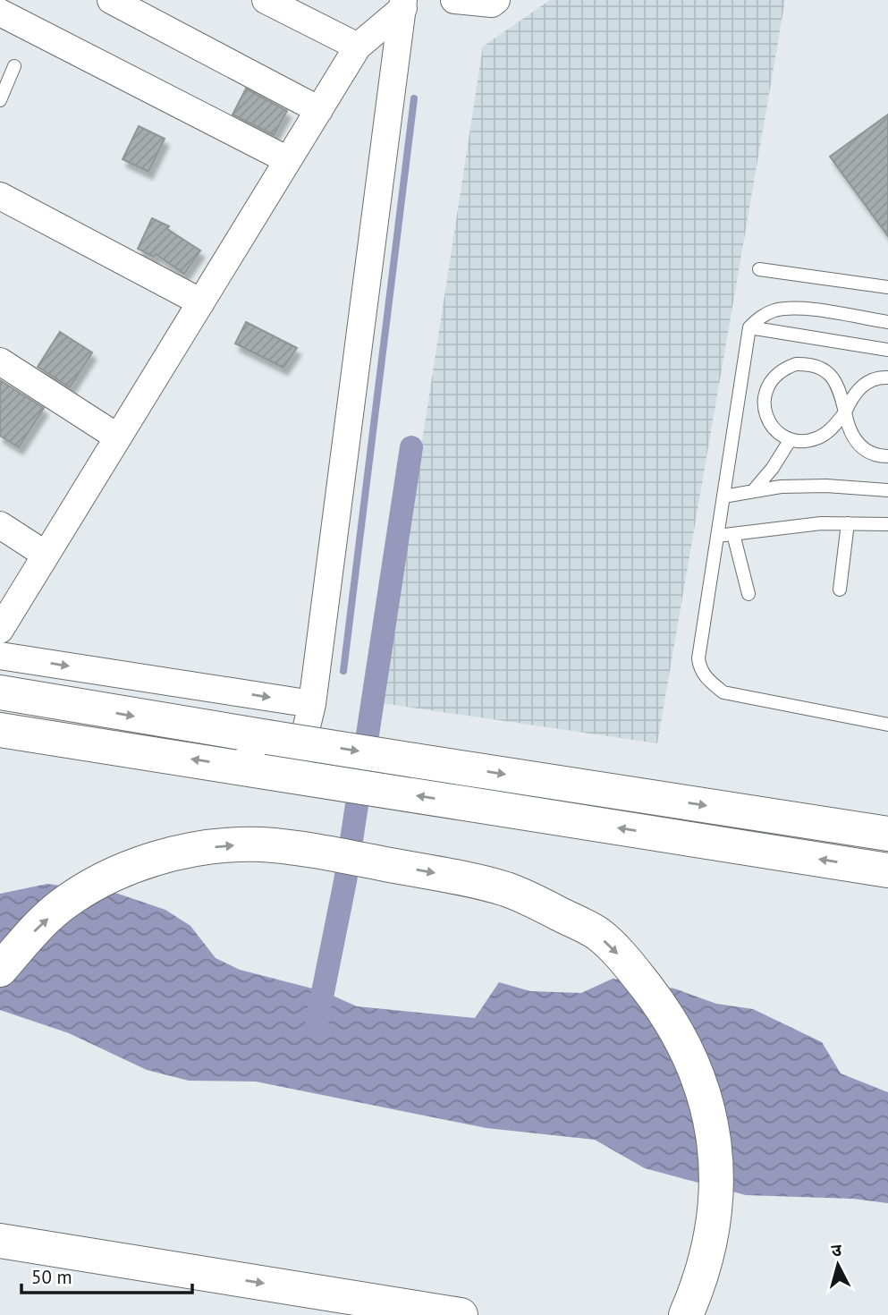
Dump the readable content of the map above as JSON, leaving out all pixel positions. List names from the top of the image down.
{
  "scale_bar": "50 m",
  "north": "top"
}
